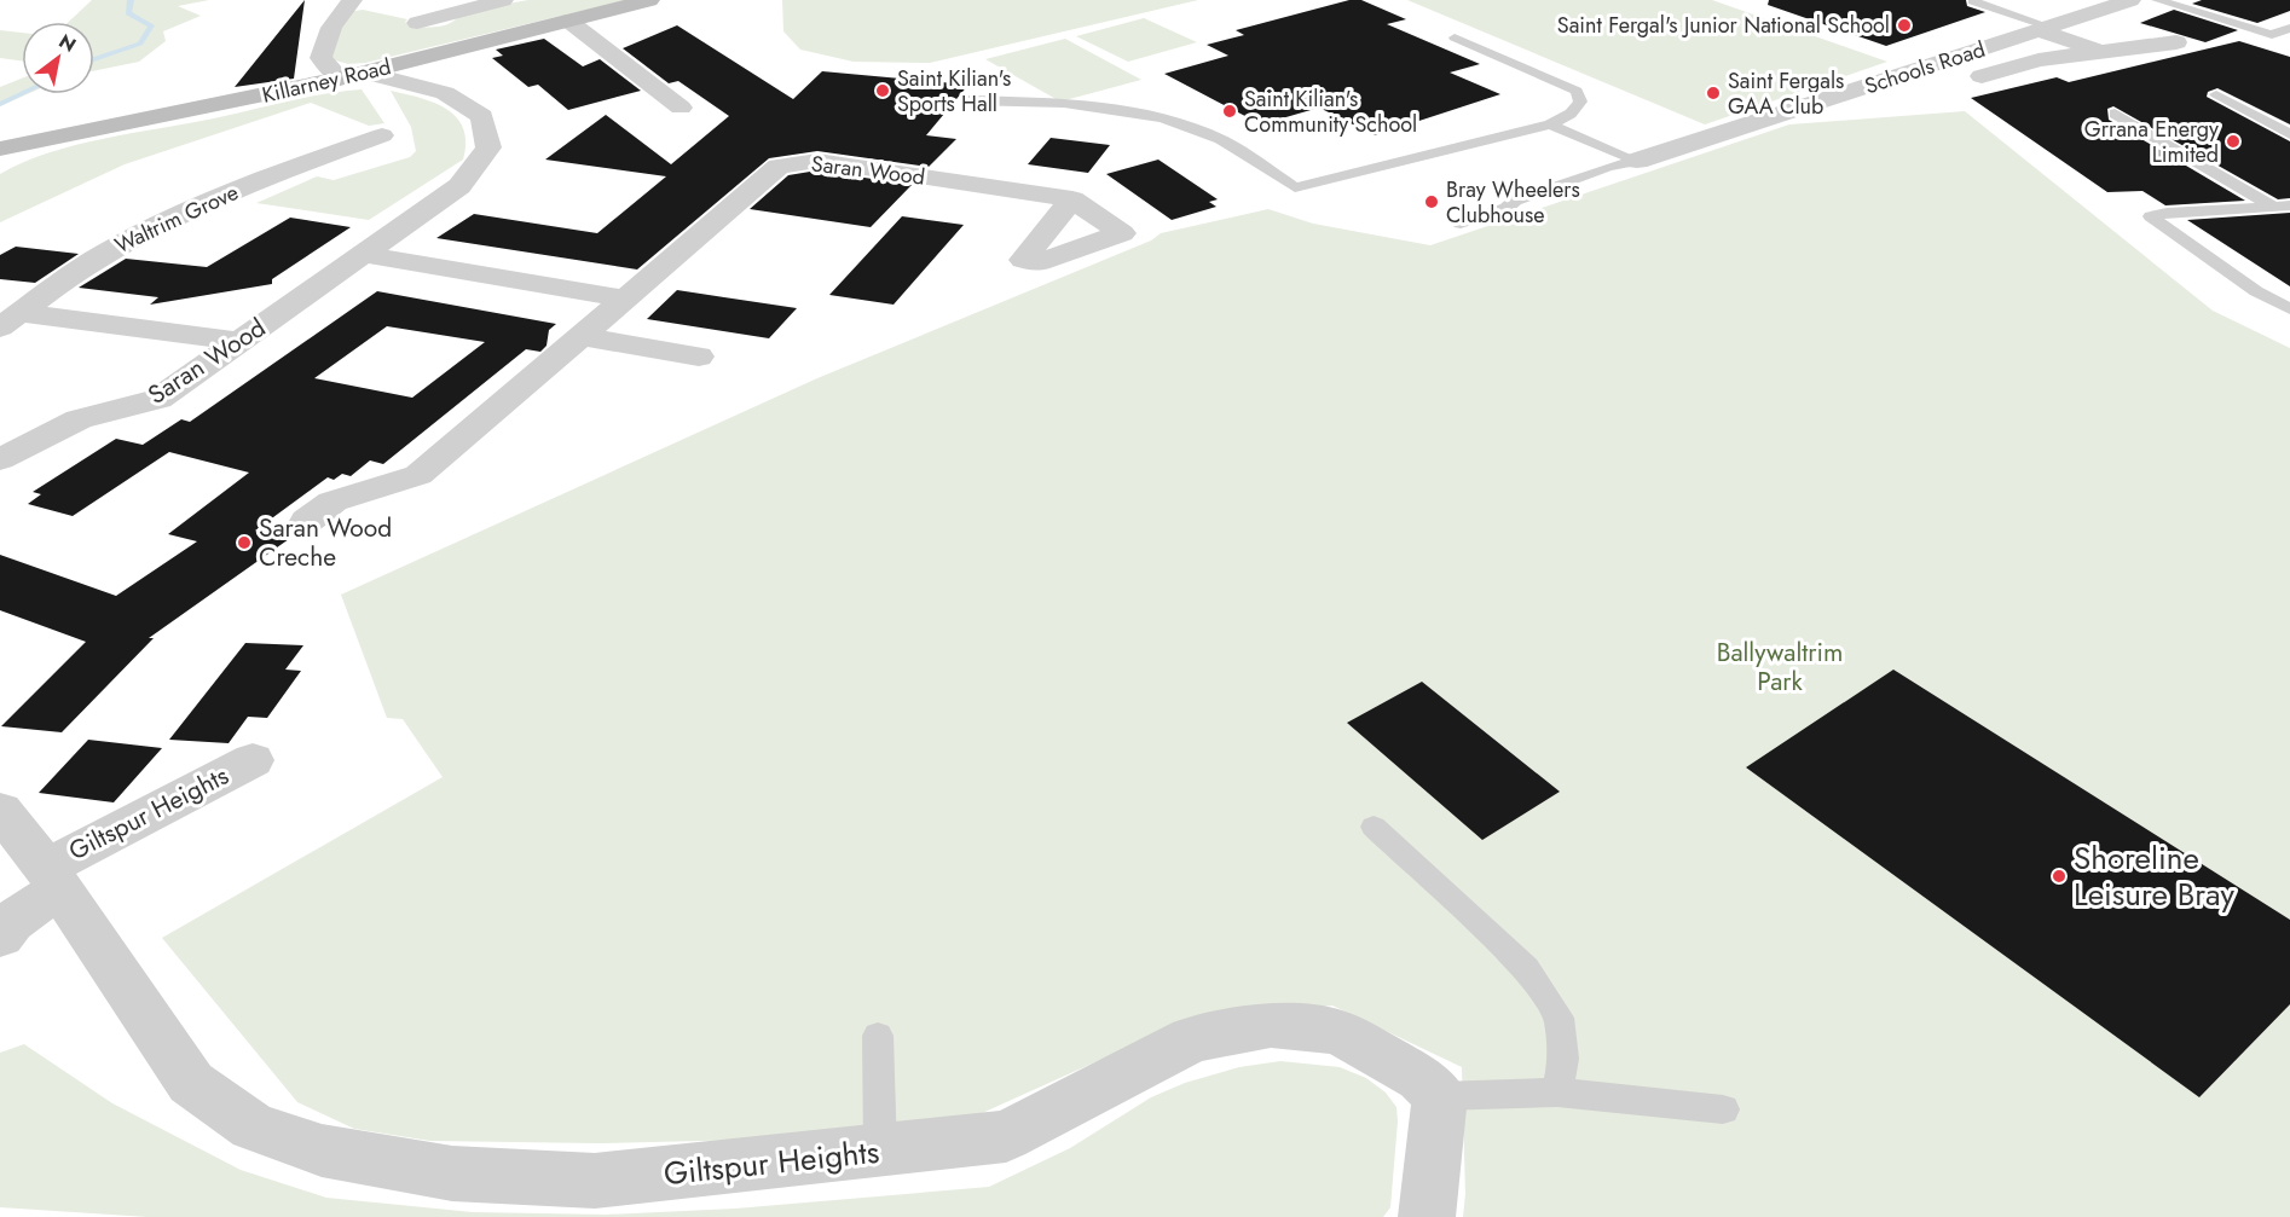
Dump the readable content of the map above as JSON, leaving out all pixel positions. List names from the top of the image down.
{
  "streets": {
    "main road": ["Killarney Road"],
    "street": [
      "Schools Road",
      "Saran Wood",
      "Waltrim Grove",
      "Giltspur Heights"
    ]
  },
  "crossings": [
    ["Killarney Road", "Saran Wood"],
    ["Saran Wood", "Waltrim Grove"]
  ],
  "parks": ["Ballywaltrim Park"],
  "places": [
    "Saint Fergal's Junior National School",
    "Saint Kilian's Sports Hall",
    "Saint Fergals GAA Club",
    "Saint Kilian's Community School",
    "Grrana Energy Limited",
    "Bray Wheelers Clubhouse",
    "Saran Wood Creche",
    "Shoreline Leisure Bray"
  ],
  "north": "top right"
}
